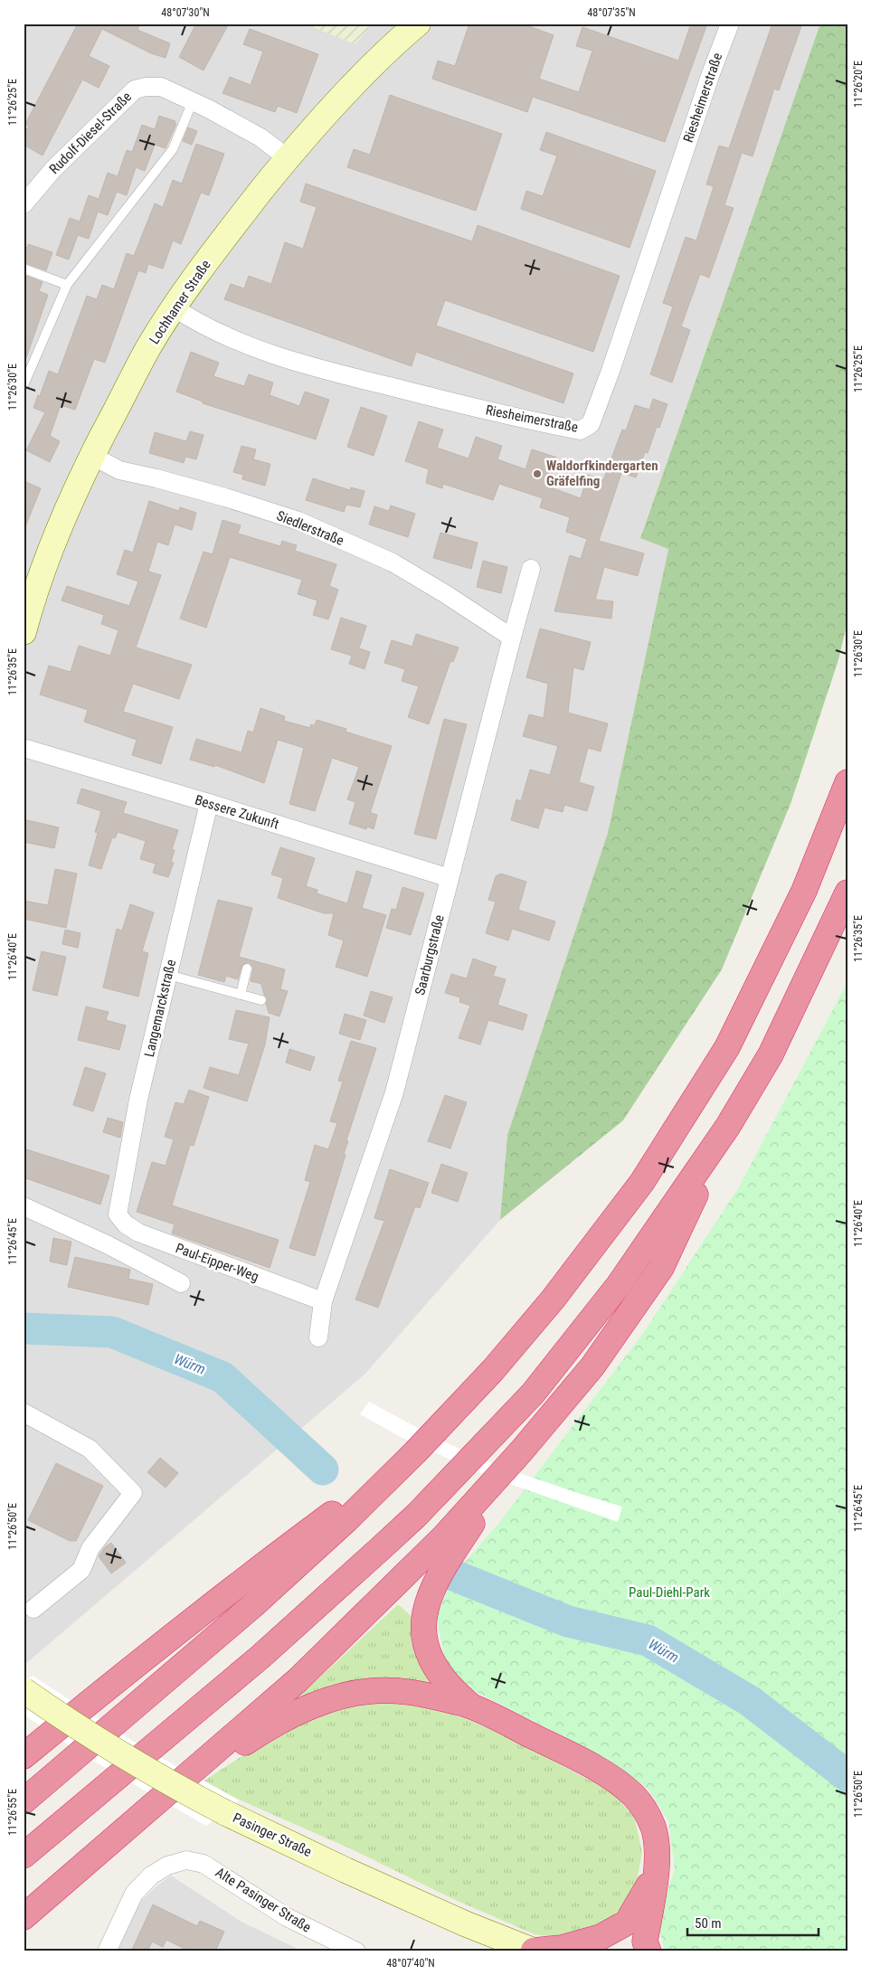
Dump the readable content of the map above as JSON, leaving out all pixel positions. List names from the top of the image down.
{
  "streets": {
    "street": [
      "Riesheimerstraße",
      "Rudolf-Diesel-Straße",
      "Lochhamer Straße",
      "Siedlerstraße",
      "Bessere Zukunft",
      "Saarburgstraße",
      "Langemarckstraße",
      "Paul-Eipper-Weg",
      "Pasinger Straße",
      "Alte Pasinger Straße"
    ]
  },
  "crossings": [
    ["Riesheimerstraße", "Lochhamer Straße"],
    ["Rudolf-Diesel-Straße", "Lochhamer Straße"],
    ["Lochhamer Straße", "Siedlerstraße"],
    ["Siedlerstraße", "Saarburgstraße"],
    ["Bessere Zukunft", "Saarburgstraße"],
    ["Bessere Zukunft", "Langemarckstraße"],
    ["Saarburgstraße", "Paul-Eipper-Weg"],
    ["Langemarckstraße", "Paul-Eipper-Weg"]
  ],
  "water": ["Würm"],
  "parks": ["Paul-Diehl-Park"],
  "places": ["Waldorfkindergarten Gräfelfing"],
  "scale_bar": "50 m",
  "coordinates": [
    "48°07'30\"N",
    "48°07'35\"N",
    "11°26'20\"E",
    "11°26'25\"E",
    "11°26'30\"E",
    "11°26'35\"E",
    "11°26'40\"E",
    "11°26'45\"E",
    "11°26'50\"E",
    "11°26'55\"E",
    "48°07'40\"N"
  ]
}
